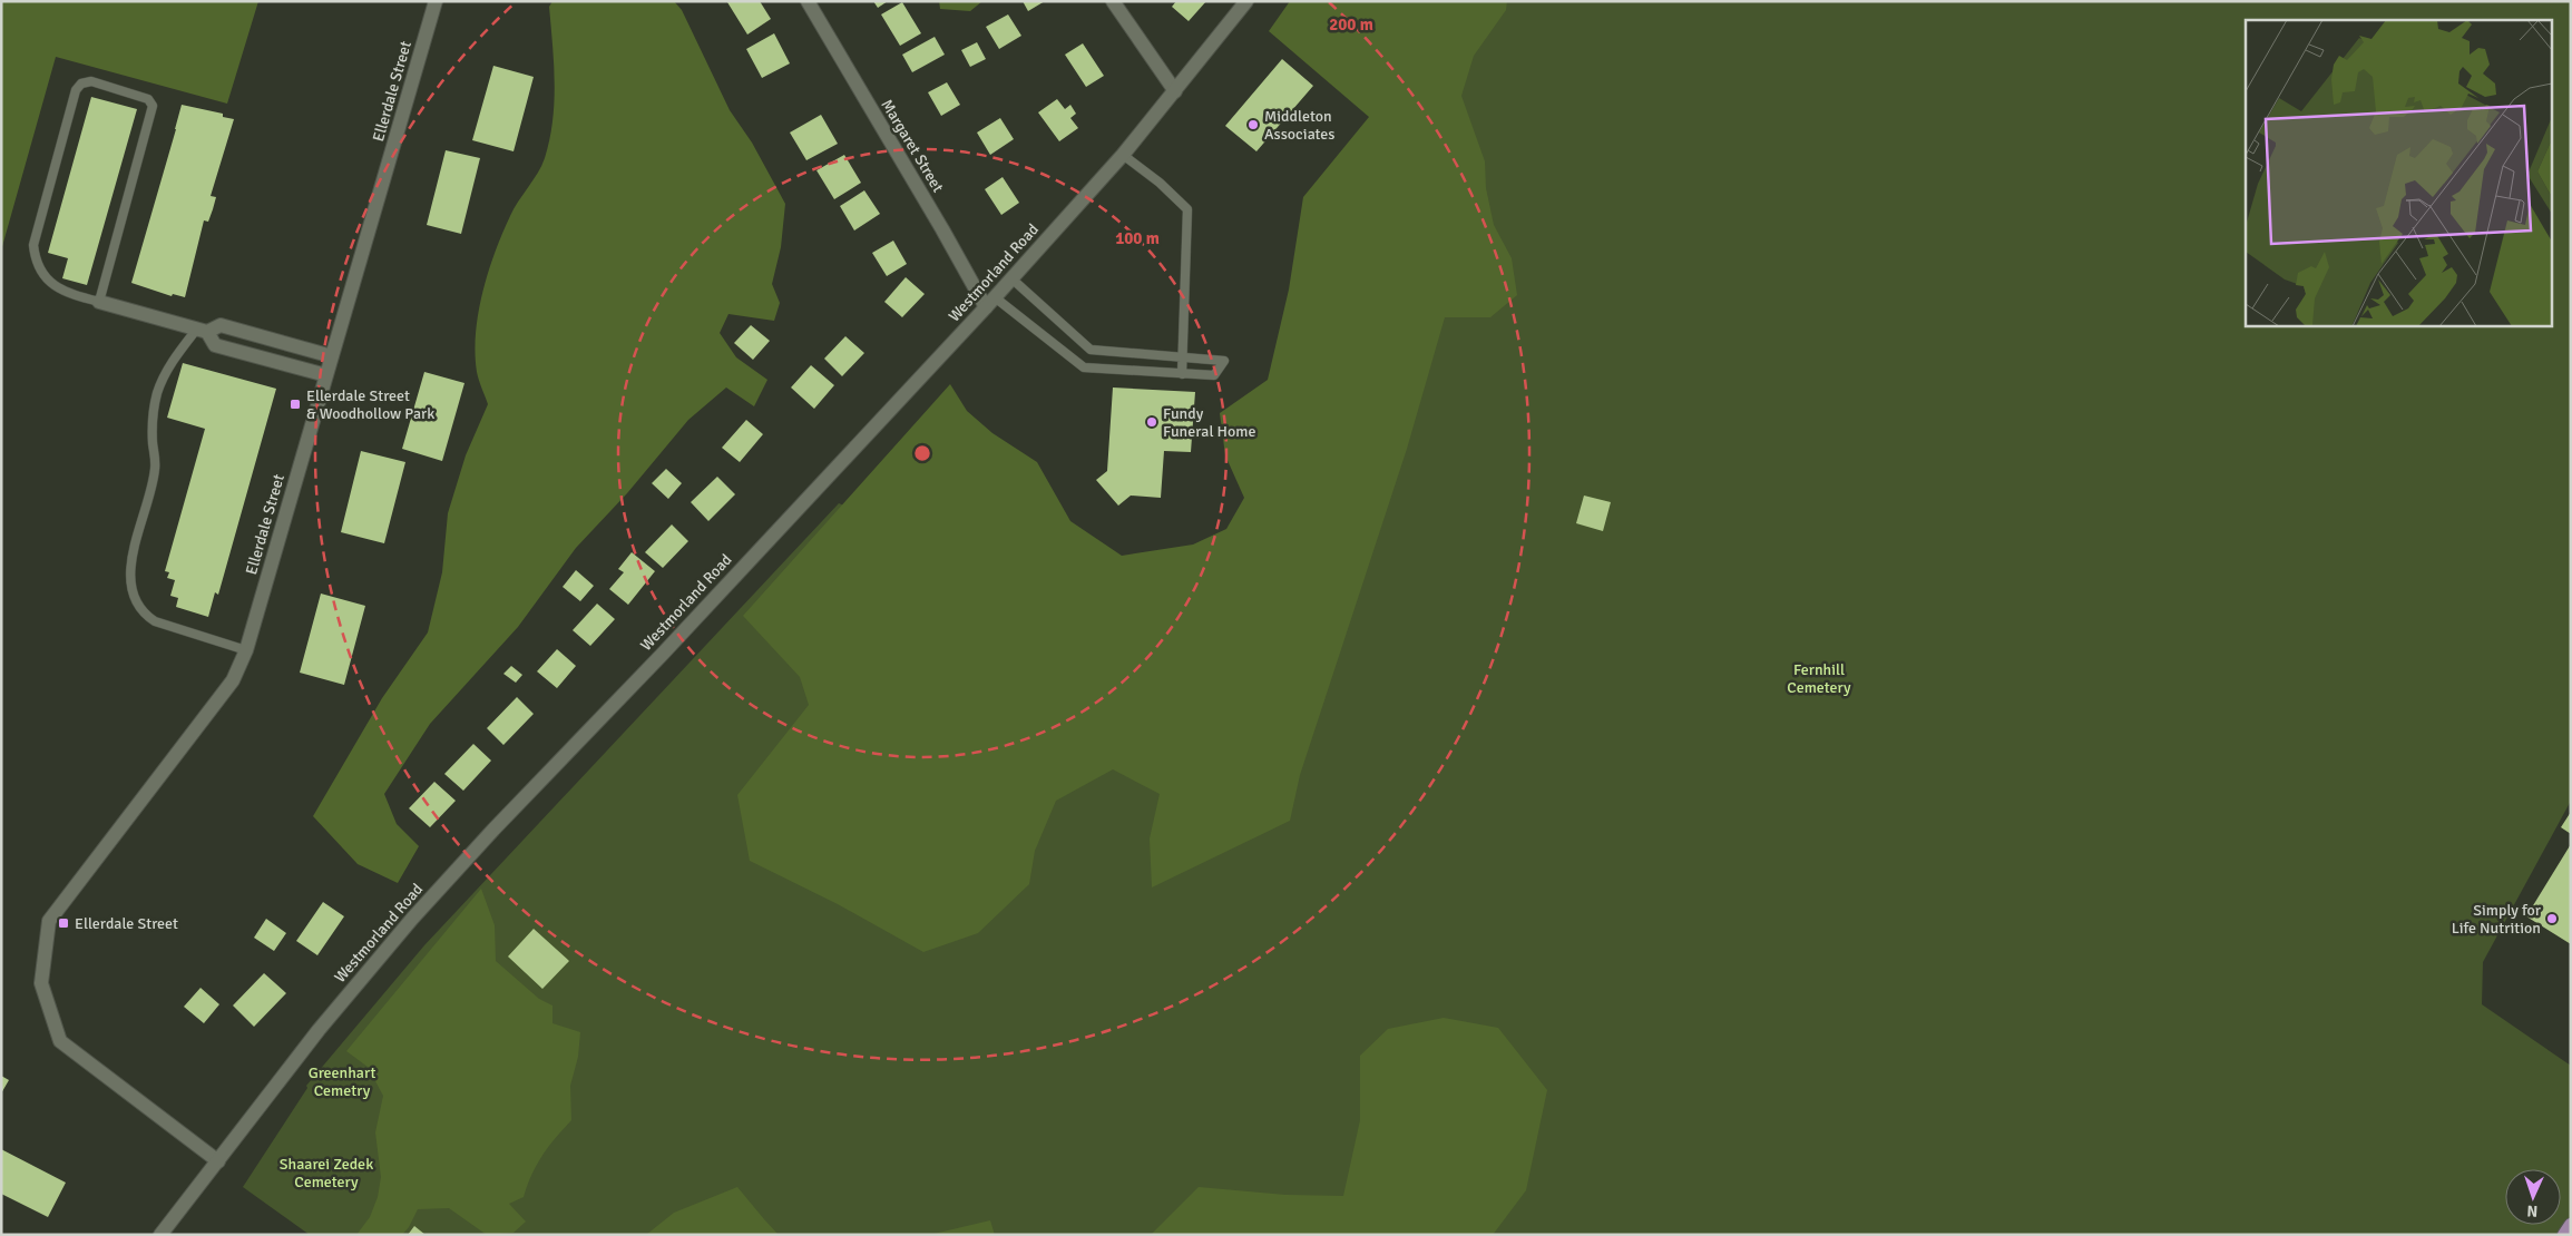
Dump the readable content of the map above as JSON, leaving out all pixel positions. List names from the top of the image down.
{
  "streets": {
    "street": ["Ellerdale Street", "Margaret Street", "Westmorland Road"]
  },
  "crossings": [
    ["Ellerdale Street", "Westmorland Road"],
    ["Margaret Street", "Westmorland Road"]
  ],
  "parks": ["Fernhill Cemetery", "Greenhart Cemetry", "Shaarei Zedek Cemetery"],
  "places": {
    "other": ["Middleton Associates", "Fundy Funeral Home", "Simply for Life Nutrition"],
    "transit": ["Ellerdale Street & Woodhollow Park", "Ellerdale Street"]
  },
  "north": "bottom",
  "rings": ["200 m", "100 m"]
}
